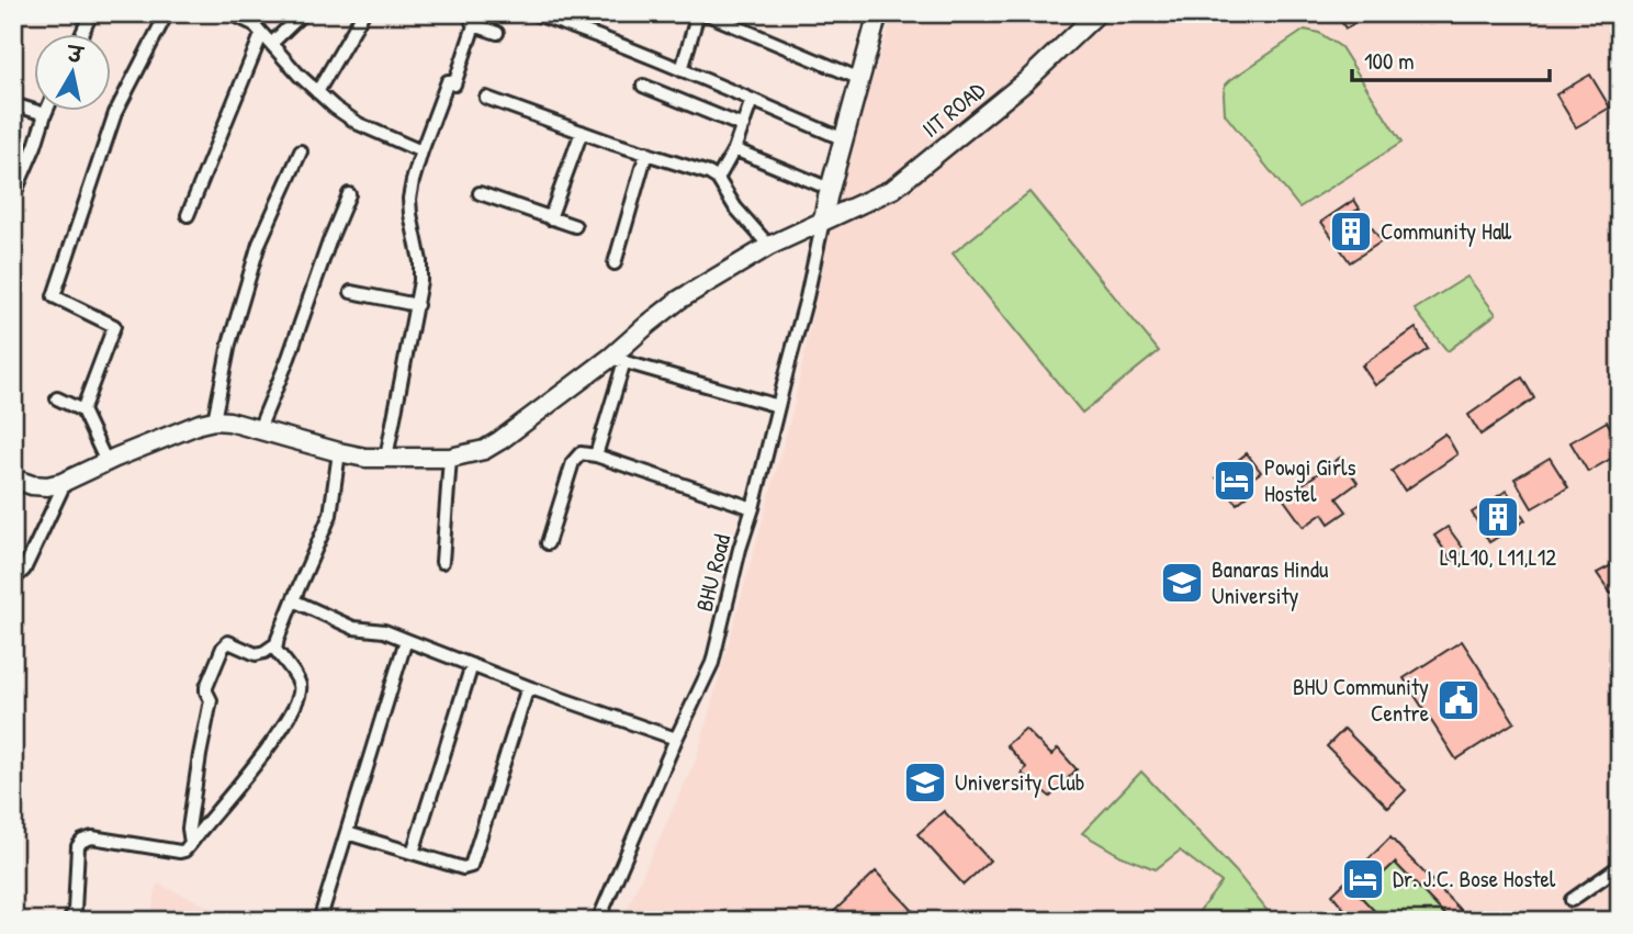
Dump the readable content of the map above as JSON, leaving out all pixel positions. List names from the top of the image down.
{
  "streets": {
    "street": ["IIT ROAD", "BHU Road"]
  },
  "crossings": [
    ["IIT ROAD", "BHU Road"]
  ],
  "places": {
    "building": ["Community Hall", "L9,L10, L11,L12"],
    "hotel": ["Powgi Girls Hostel", "Dr. J.C. Bose Hostel"],
    "school or university": ["Banaras Hindu University", "University Club"],
    "public building": ["BHU Community Centre"]
  },
  "scale_bar": "100 m",
  "north": "top"
}
